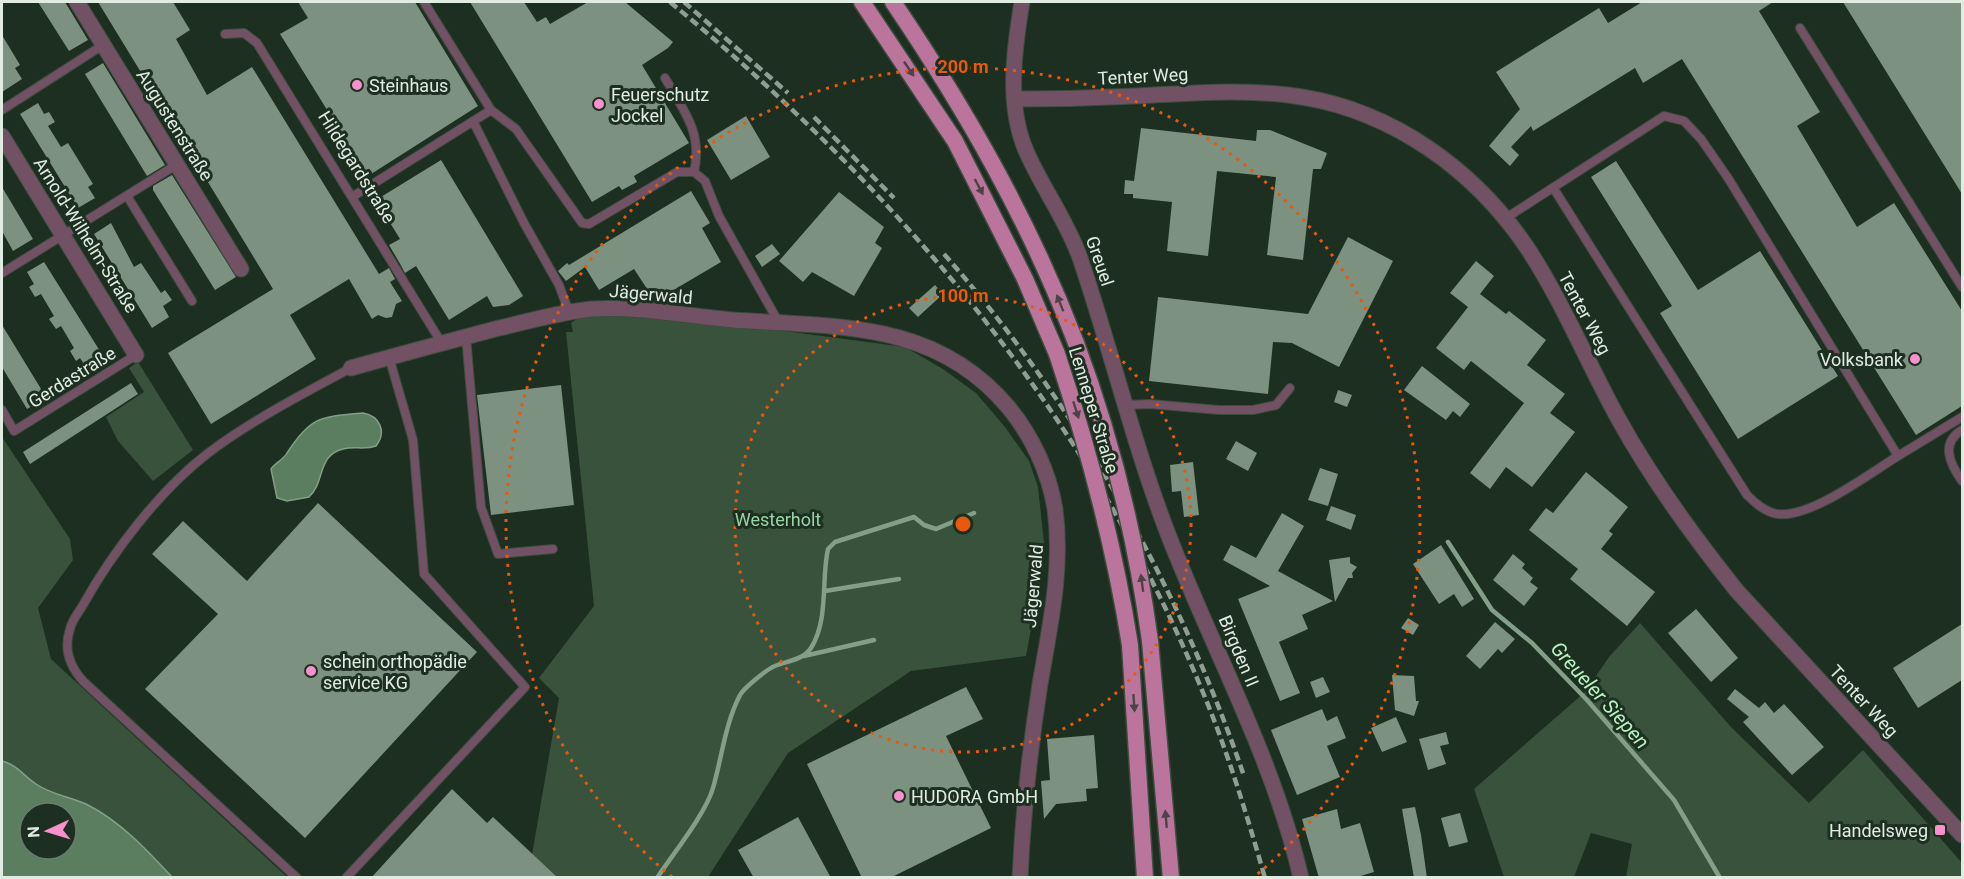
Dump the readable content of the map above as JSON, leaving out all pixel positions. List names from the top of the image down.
{
  "streets": {
    "main road": ["Lenneper Straße"],
    "street": [
      "Tenter Weg",
      "Augustenstraße",
      "Arnold-Wilhelm-Straße",
      "Greuel",
      "Jägerwald",
      "Birgden II"
    ],
    "lane": ["Hildegardstraße", "Gerdastraße"]
  },
  "crossings": [
    ["Tenter Weg", "Greuel"],
    ["Arnold-Wilhelm-Straße", "Gerdastraße"],
    ["Greuel", "Birgden II"]
  ],
  "water": ["Greueler Siepen"],
  "parks": ["Westerholt"],
  "places": {
    "other": [
      "Steinhaus",
      "Feuerschutz Jockel",
      "Volksbank",
      "schein orthopädie service KG",
      "HUDORA GmbH"
    ],
    "transit": ["Handelsweg"]
  },
  "north": "left",
  "rings": ["200 m", "100 m"]
}
